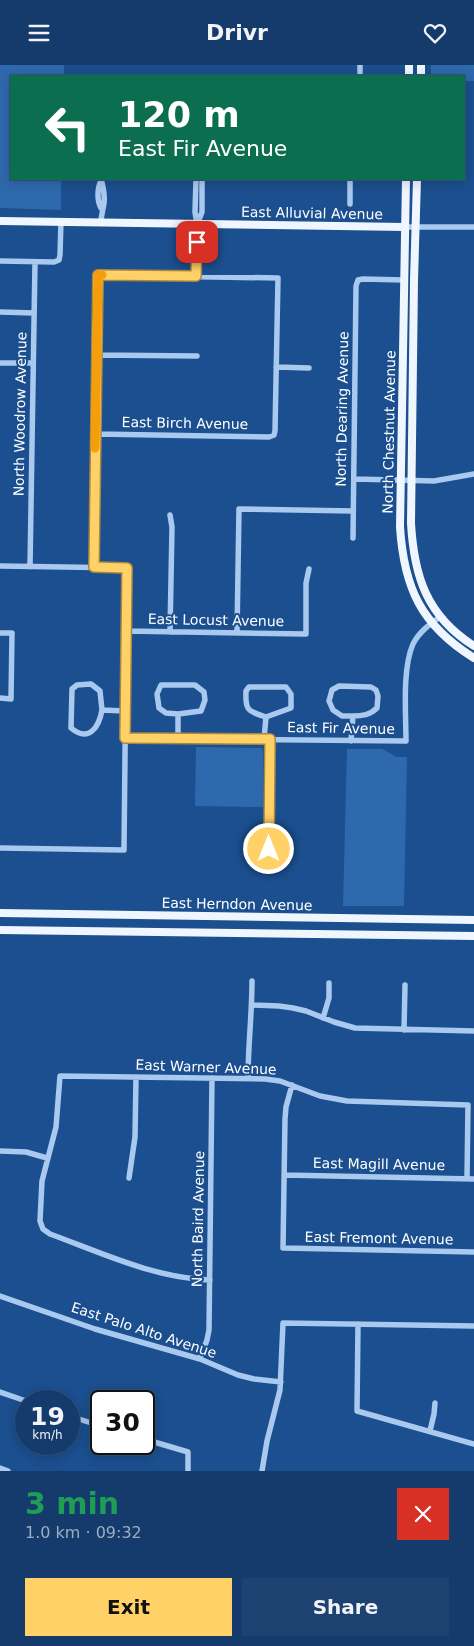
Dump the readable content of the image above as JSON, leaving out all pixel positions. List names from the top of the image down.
{
  "streets": {
    "main road": ["East Alluvial Avenue", "North Chestnut Avenue", "East Herndon Avenue"],
    "street": [
      "North Dearing Avenue",
      "North Woodrow Avenue",
      "East Birch Avenue",
      "East Locust Avenue",
      "East Fir Avenue",
      "East Warner Avenue",
      "East Magill Avenue",
      "North Baird Avenue",
      "East Fremont Avenue",
      "East Palo Alto Avenue"
    ]
  },
  "crossings": [
    ["East Alluvial Avenue", "North Chestnut Avenue"],
    ["North Dearing Avenue", "North Chestnut Avenue"],
    ["North Chestnut Avenue", "East Fir Avenue"],
    ["East Warner Avenue", "East Magill Avenue"],
    ["East Warner Avenue", "North Baird Avenue"],
    ["East Magill Avenue", "East Fremont Avenue"],
    ["North Baird Avenue", "East Palo Alto Avenue"]
  ],
  "page": {
    "header": "Drivr",
    "turn": ["120 m", "East Fir Avenue"],
    "speed": "19 km/h",
    "limit": "30",
    "heading": ["3 min", "1.0 km · 09:32"],
    "buttons": ["Exit", "Share"]
  }
}
